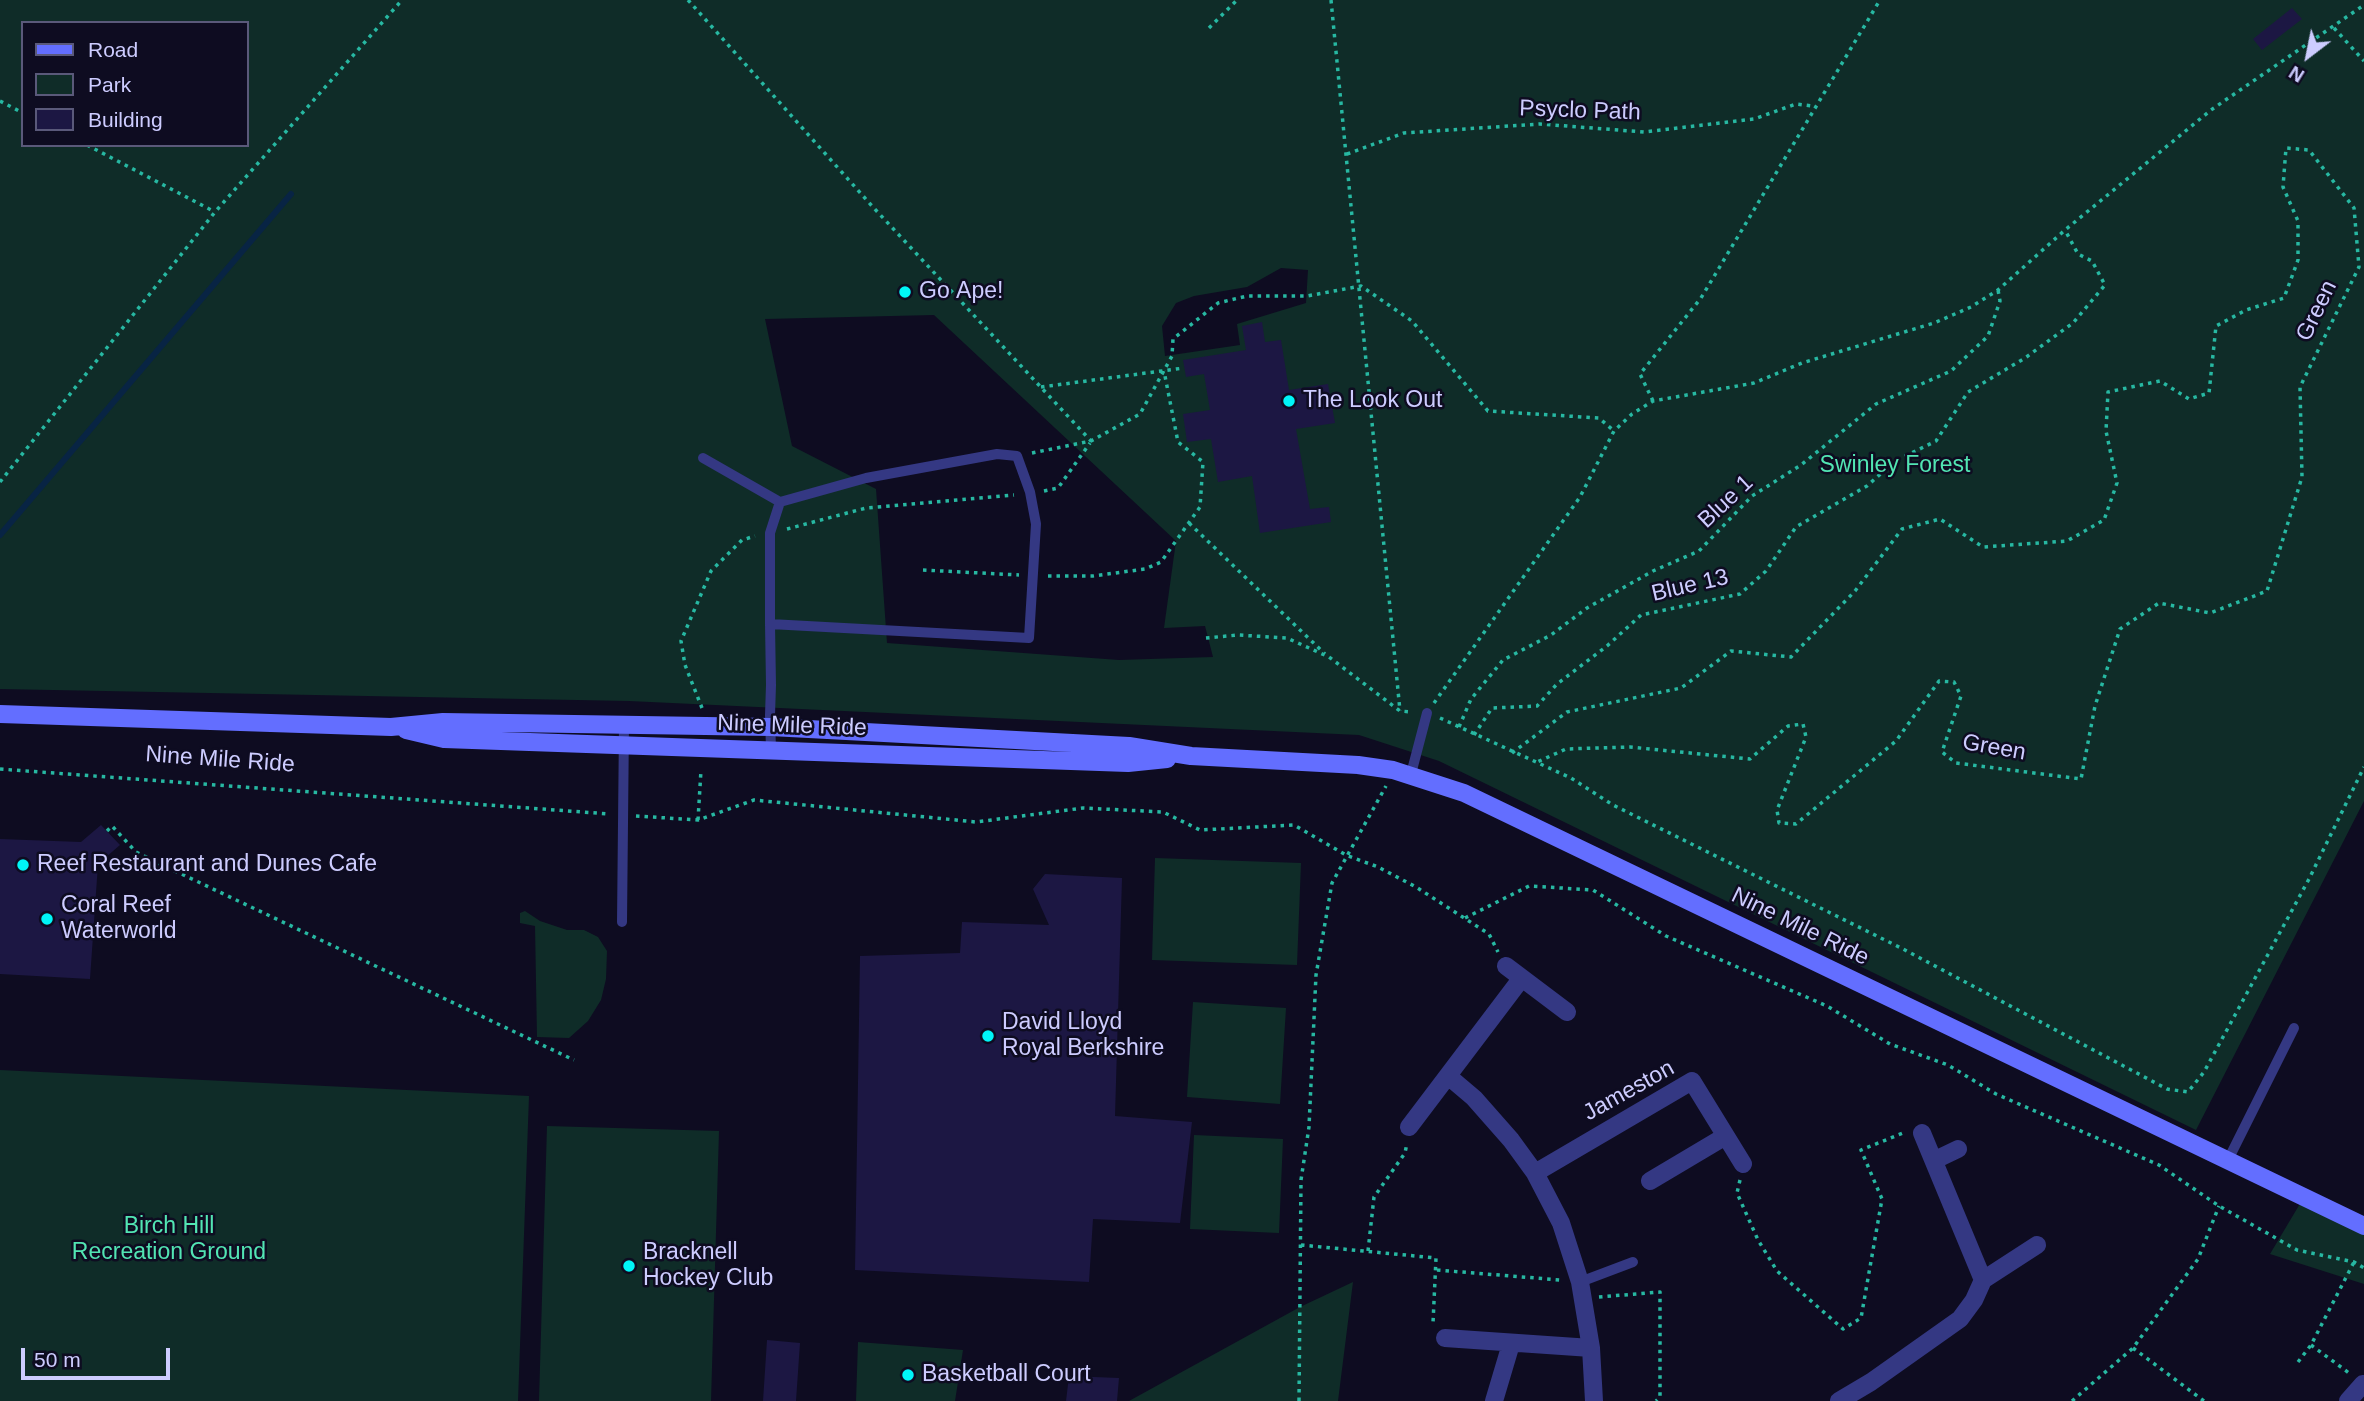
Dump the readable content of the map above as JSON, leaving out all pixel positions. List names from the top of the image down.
{
  "streets": {
    "main road": ["Nine Mile Ride"],
    "street": ["Jameston"],
    "path": [
      "Psyclo Path",
      "Green",
      "Blue 1",
      "Blue 13"
    ]
  },
  "parks": ["Swinley Forest", "Birch Hill Recreation Ground"],
  "places": [
    "Go Ape!",
    "The Look Out",
    "Reef Restaurant and Dunes Cafe",
    "Coral Reef Waterworld",
    "David Lloyd Royal Berkshire",
    "Bracknell Hockey Club",
    "Basketball Court"
  ],
  "legend": ["Road", "Park", "Building"],
  "scale_bar": "50 m",
  "north": "bottom left"
}
